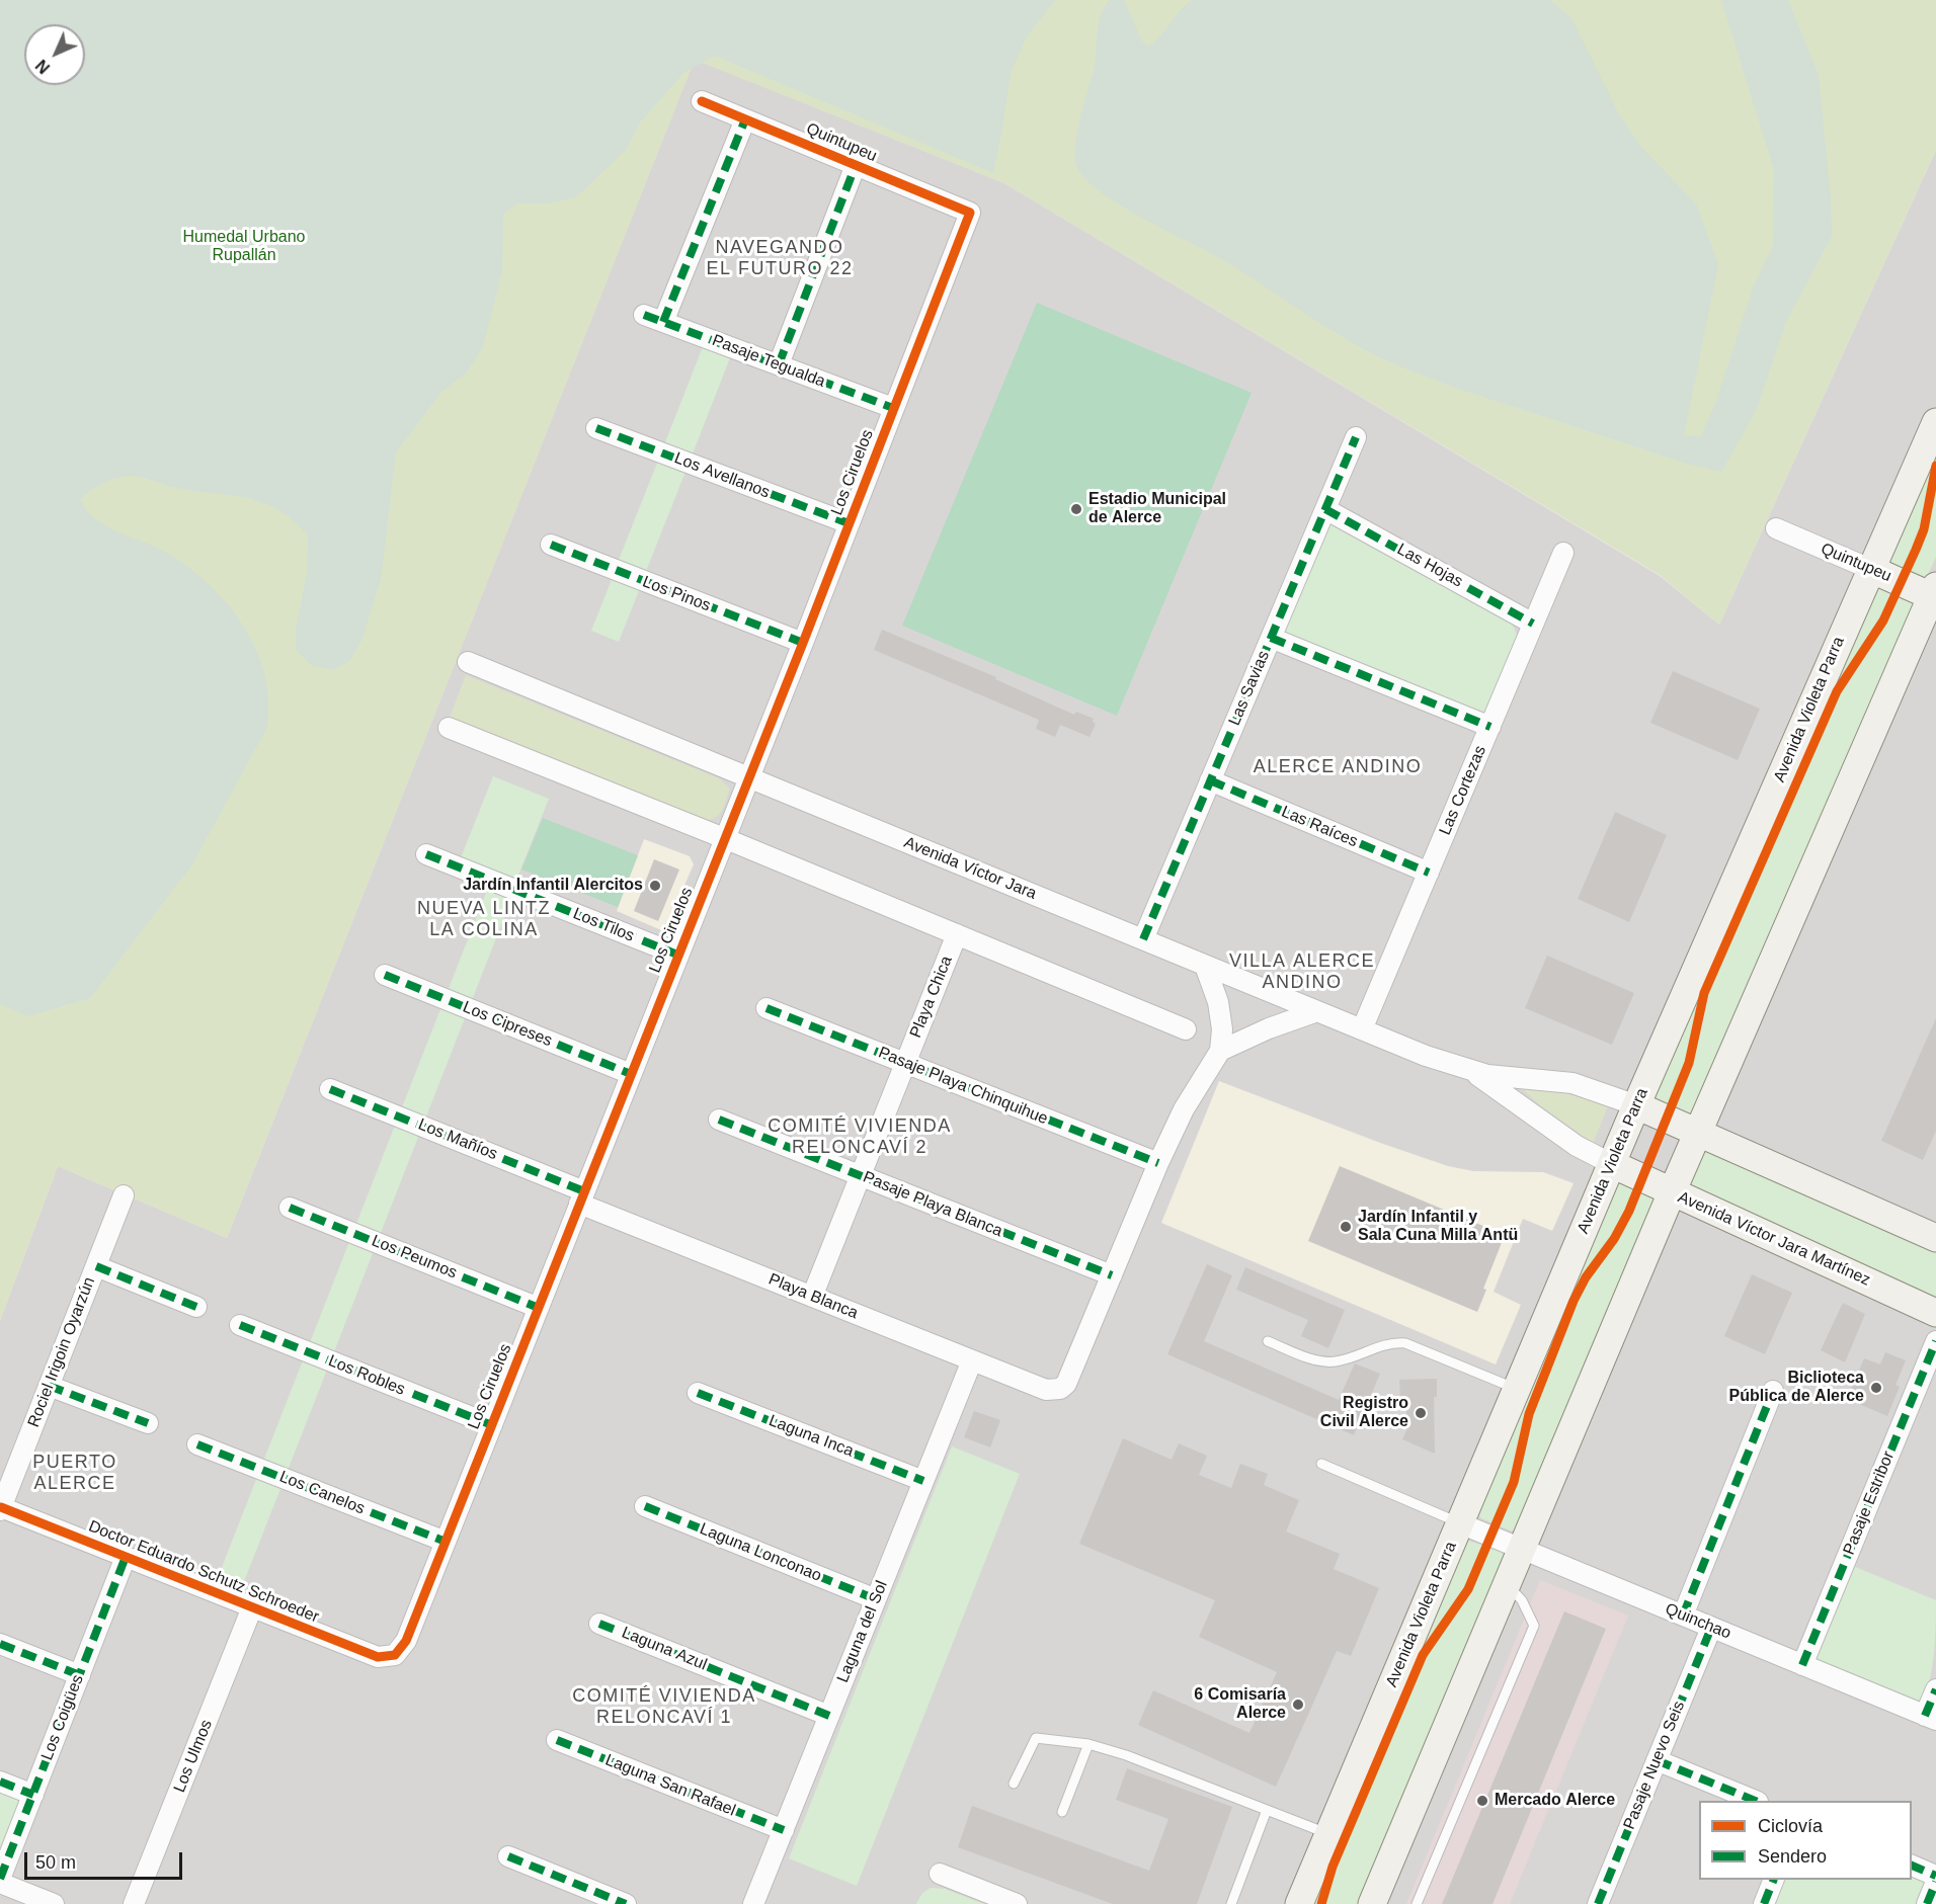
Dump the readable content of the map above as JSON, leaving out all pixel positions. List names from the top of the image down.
{
  "streets": {
    "main road": ["Quintupeu", "Avenida Violeta Parra", "Avenida Víctor Jara Martínez"],
    "street": [
      "Pasaje Tegualda",
      "Los Ciruelos",
      "Los Avellanos",
      "Las Hojas",
      "Los Pinos",
      "Las Savias",
      "Las Cortezas",
      "Las Raíces",
      "Avenida Víctor Jara",
      "Los Tilos",
      "Playa Chica",
      "Los Cipreses",
      "Pasaje Playa Chinquihue",
      "Los Mañíos",
      "Pasaje Playa Blanca",
      "Los Peumos",
      "Playa Blanca",
      "Rociel Irigoin Oyarzún",
      "Los Robles",
      "Laguna Inca",
      "Los Canelos",
      "Pasaje Estribor",
      "Laguna Lonconao",
      "Doctor Eduardo Schutz Schroeder",
      "Quinchao",
      "Laguna del Sol",
      "Laguna Azul",
      "Los Coigües",
      "Los Ulmos",
      "Pasaje Nuevo Seis",
      "Laguna San Rafael"
    ]
  },
  "crossings": [
    ["Quintupeu", "Los Ciruelos"],
    ["Quintupeu", "Avenida Violeta Parra"],
    ["Pasaje Tegualda", "Los Ciruelos"],
    ["Los Ciruelos", "Los Avellanos"],
    ["Los Ciruelos", "Los Pinos"],
    ["Los Ciruelos", "Avenida Víctor Jara"],
    ["Los Ciruelos", "Los Tilos"],
    ["Los Ciruelos", "Los Cipreses"],
    ["Los Ciruelos", "Los Mañíos"],
    ["Los Ciruelos", "Los Peumos"],
    ["Los Ciruelos", "Playa Blanca"],
    ["Los Ciruelos", "Los Robles"],
    ["Los Ciruelos", "Los Canelos"],
    ["Los Ciruelos", "Doctor Eduardo Schutz Schroeder"],
    ["Las Hojas", "Las Savias"],
    ["Las Hojas", "Las Cortezas"],
    ["Las Savias", "Las Raíces"],
    ["Las Savias", "Avenida Víctor Jara"],
    ["Avenida Violeta Parra", "Avenida Víctor Jara"],
    ["Avenida Violeta Parra", "Avenida Víctor Jara Martínez"],
    ["Avenida Violeta Parra", "Quinchao"],
    ["Las Cortezas", "Las Raíces"],
    ["Las Cortezas", "Avenida Víctor Jara"],
    ["Avenida Víctor Jara", "Avenida Víctor Jara Martínez"],
    ["Playa Chica", "Pasaje Playa Chinquihue"],
    ["Playa Chica", "Pasaje Playa Blanca"],
    ["Playa Chica", "Playa Blanca"],
    ["Los Mañíos", "Playa Blanca"],
    ["Pasaje Playa Blanca", "Playa Blanca"],
    ["Playa Blanca", "Laguna del Sol"],
    ["Rociel Irigoin Oyarzún", "Doctor Eduardo Schutz Schroeder"],
    ["Laguna Inca", "Laguna del Sol"],
    ["Pasaje Estribor", "Quinchao"],
    ["Laguna Lonconao", "Laguna del Sol"],
    ["Doctor Eduardo Schutz Schroeder", "Los Coigües"],
    ["Doctor Eduardo Schutz Schroeder", "Los Ulmos"],
    ["Quinchao", "Pasaje Nuevo Seis"],
    ["Laguna del Sol", "Laguna Azul"],
    ["Laguna del Sol", "Laguna San Rafael"]
  ],
  "districts": [
    "NAVEGANDO EL FUTURO 22",
    "ALERCE ANDINO",
    "NUEVA LINTZ LA COLINA",
    "VILLA ALERCE ANDINO",
    "COMITÉ VIVIENDA RELONCAVÍ 2",
    "PUERTO ALERCE",
    "COMITÉ VIVIENDA RELONCAVÍ 1"
  ],
  "parks": ["Humedal Urbano Rupallán"],
  "places": [
    "Estadio Municipal de Alerce",
    "Jardín Infantil Alercitos",
    "Jardín Infantil y Sala Cuna Milla Antü",
    "Biclioteca Pública de Alerce",
    "Registro Civil Alerce",
    "6 Comisaría Alerce",
    "Mercado Alerce"
  ],
  "legend": ["Ciclovía", "Sendero"],
  "scale_bar": "50 m",
  "north": "bottom left"
}
